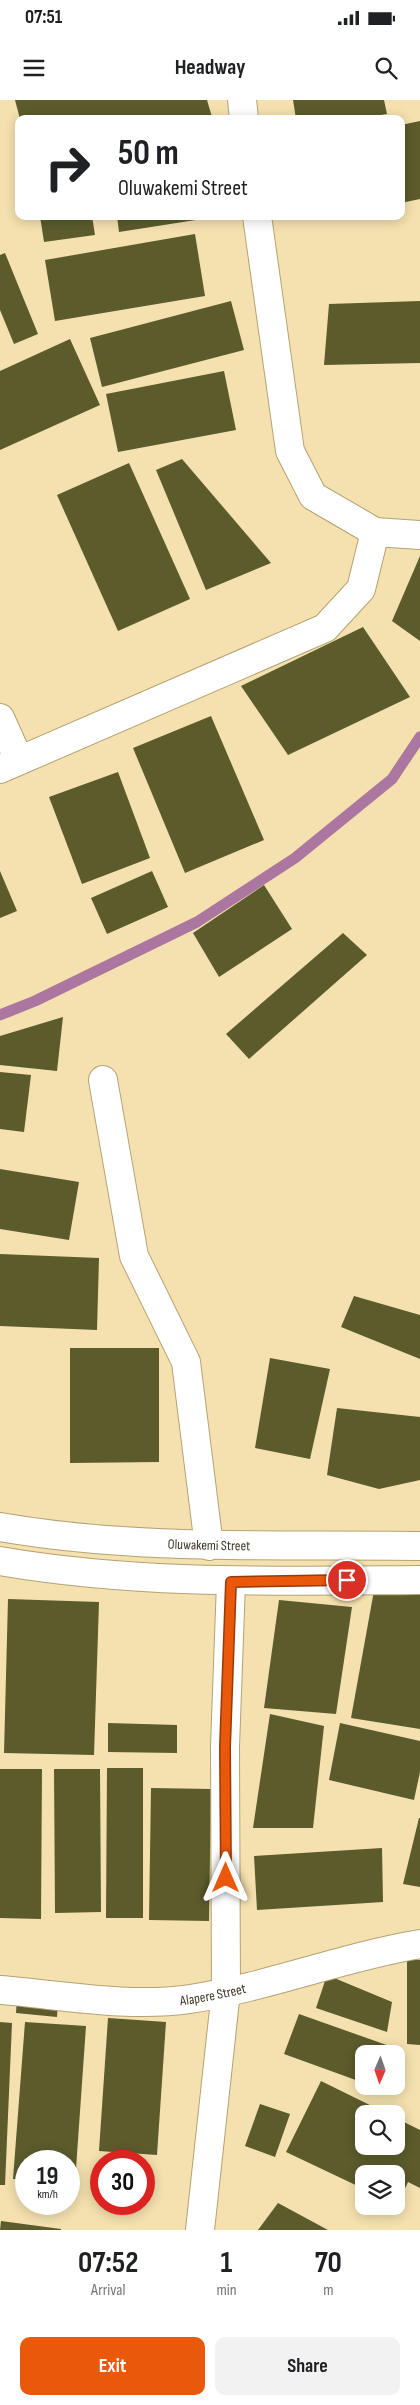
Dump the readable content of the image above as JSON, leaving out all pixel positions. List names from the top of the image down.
{
  "streets": {
    "street": ["Oluwakemi Street", "Alapere Street"]
  },
  "north": "bottom",
  "page": {
    "status": "07:51",
    "header": "Headway",
    "turn": ["50 m", "Oluwakemi Street"],
    "speed": "19 km/h",
    "limit": "30",
    "eta": [
      "07:52",
      "Arrival",
      "1",
      "min",
      "70",
      "m"
    ],
    "buttons": ["Exit", "Share"]
  }
}
